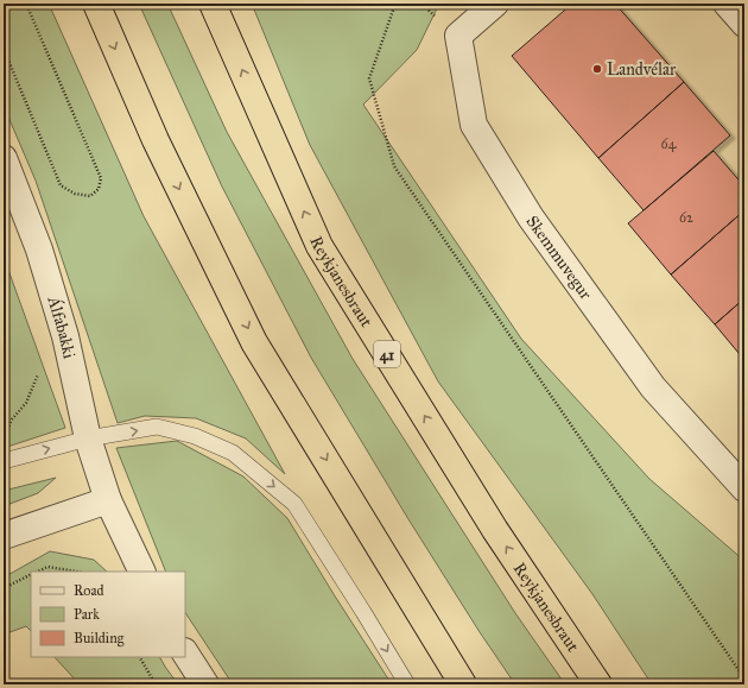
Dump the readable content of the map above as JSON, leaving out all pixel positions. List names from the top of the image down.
{
  "streets": {
    "highway": ["Reykjanesbraut", "41"],
    "street": ["Skemmuvegur", "Álfabakki"]
  },
  "places": ["Landvélar"],
  "house_numbers": ["64", "62"],
  "legend": ["Road", "Park", "Building"]
}
